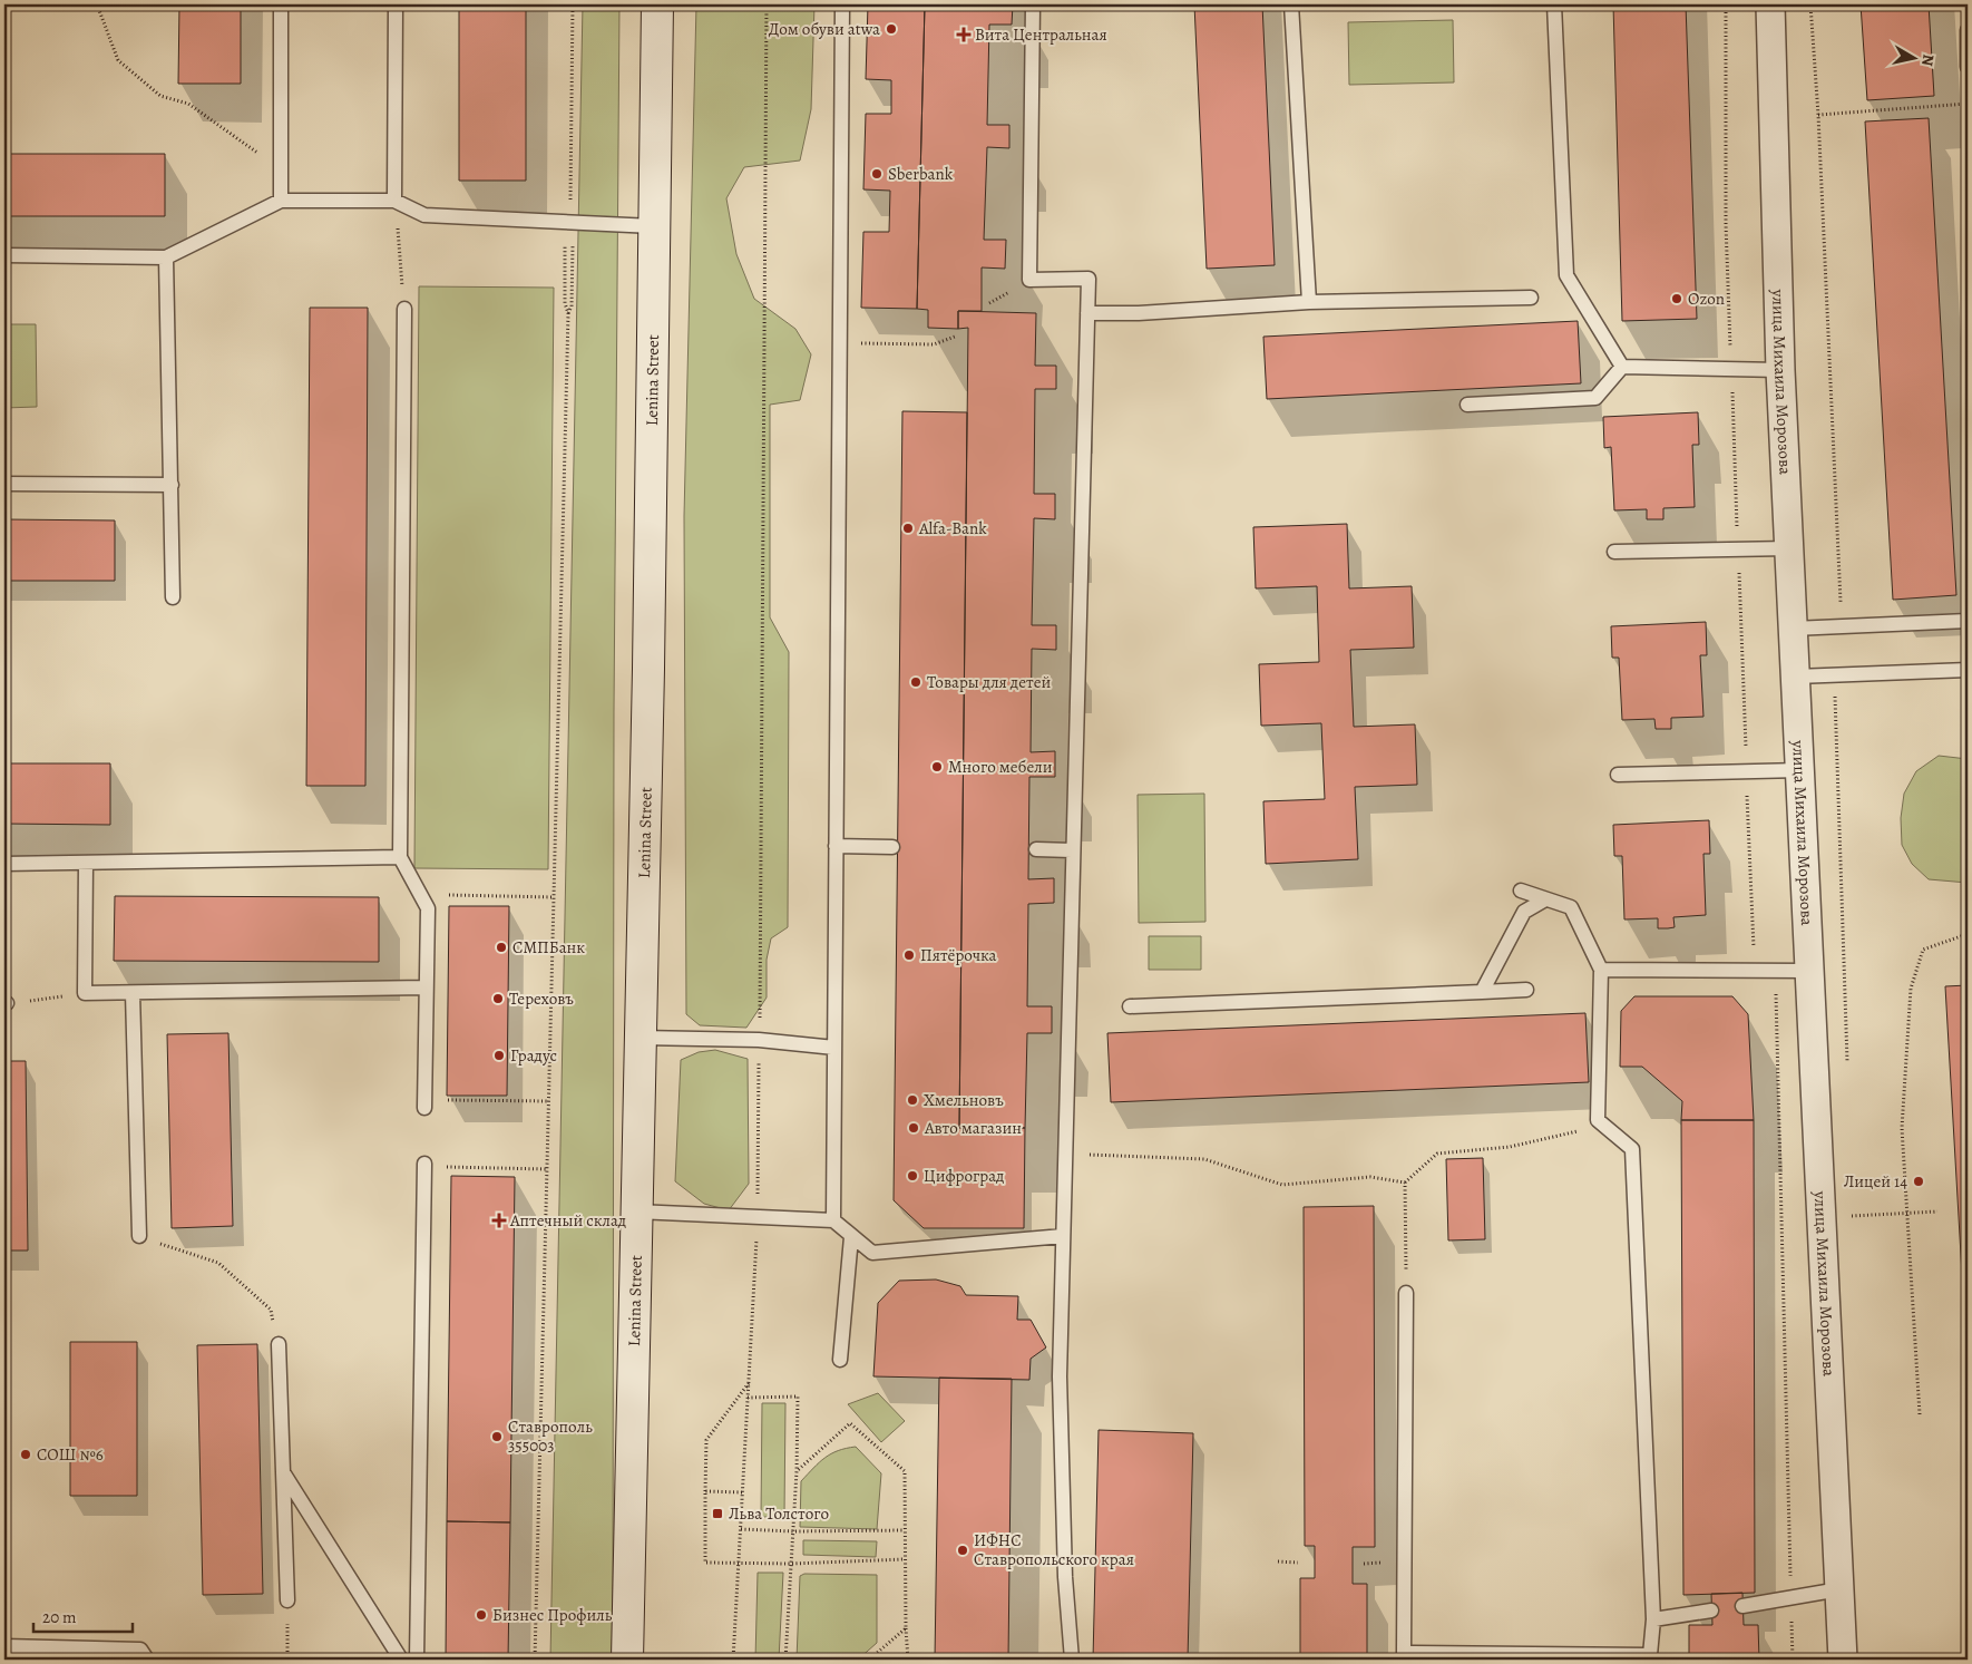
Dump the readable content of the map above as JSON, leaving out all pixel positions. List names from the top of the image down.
{
  "streets": {
    "main road": ["Lenina Street"],
    "street": ["улица Михаила Морозова"]
  },
  "places": {
    "other": [
      "Дом обуви atwa",
      "Sberbank",
      "Ozon",
      "Alfa-Bank",
      "Товары для детей",
      "Много мебели",
      "СМПБанк",
      "Пятёрочка",
      "Тереховъ",
      "Градус",
      "Хмельновъ",
      "Авто магазин",
      "Цифроград",
      "Лицей 14",
      "Ставрополь 355003",
      "СОШ №6",
      "ИФНС Ставропольского края",
      "Бизнес Профиль"
    ],
    "health": ["Вита Центральная", "Аптечный склад"],
    "transit": ["Льва Толстого"]
  },
  "scale_bar": "20 m",
  "north": "right"
}
